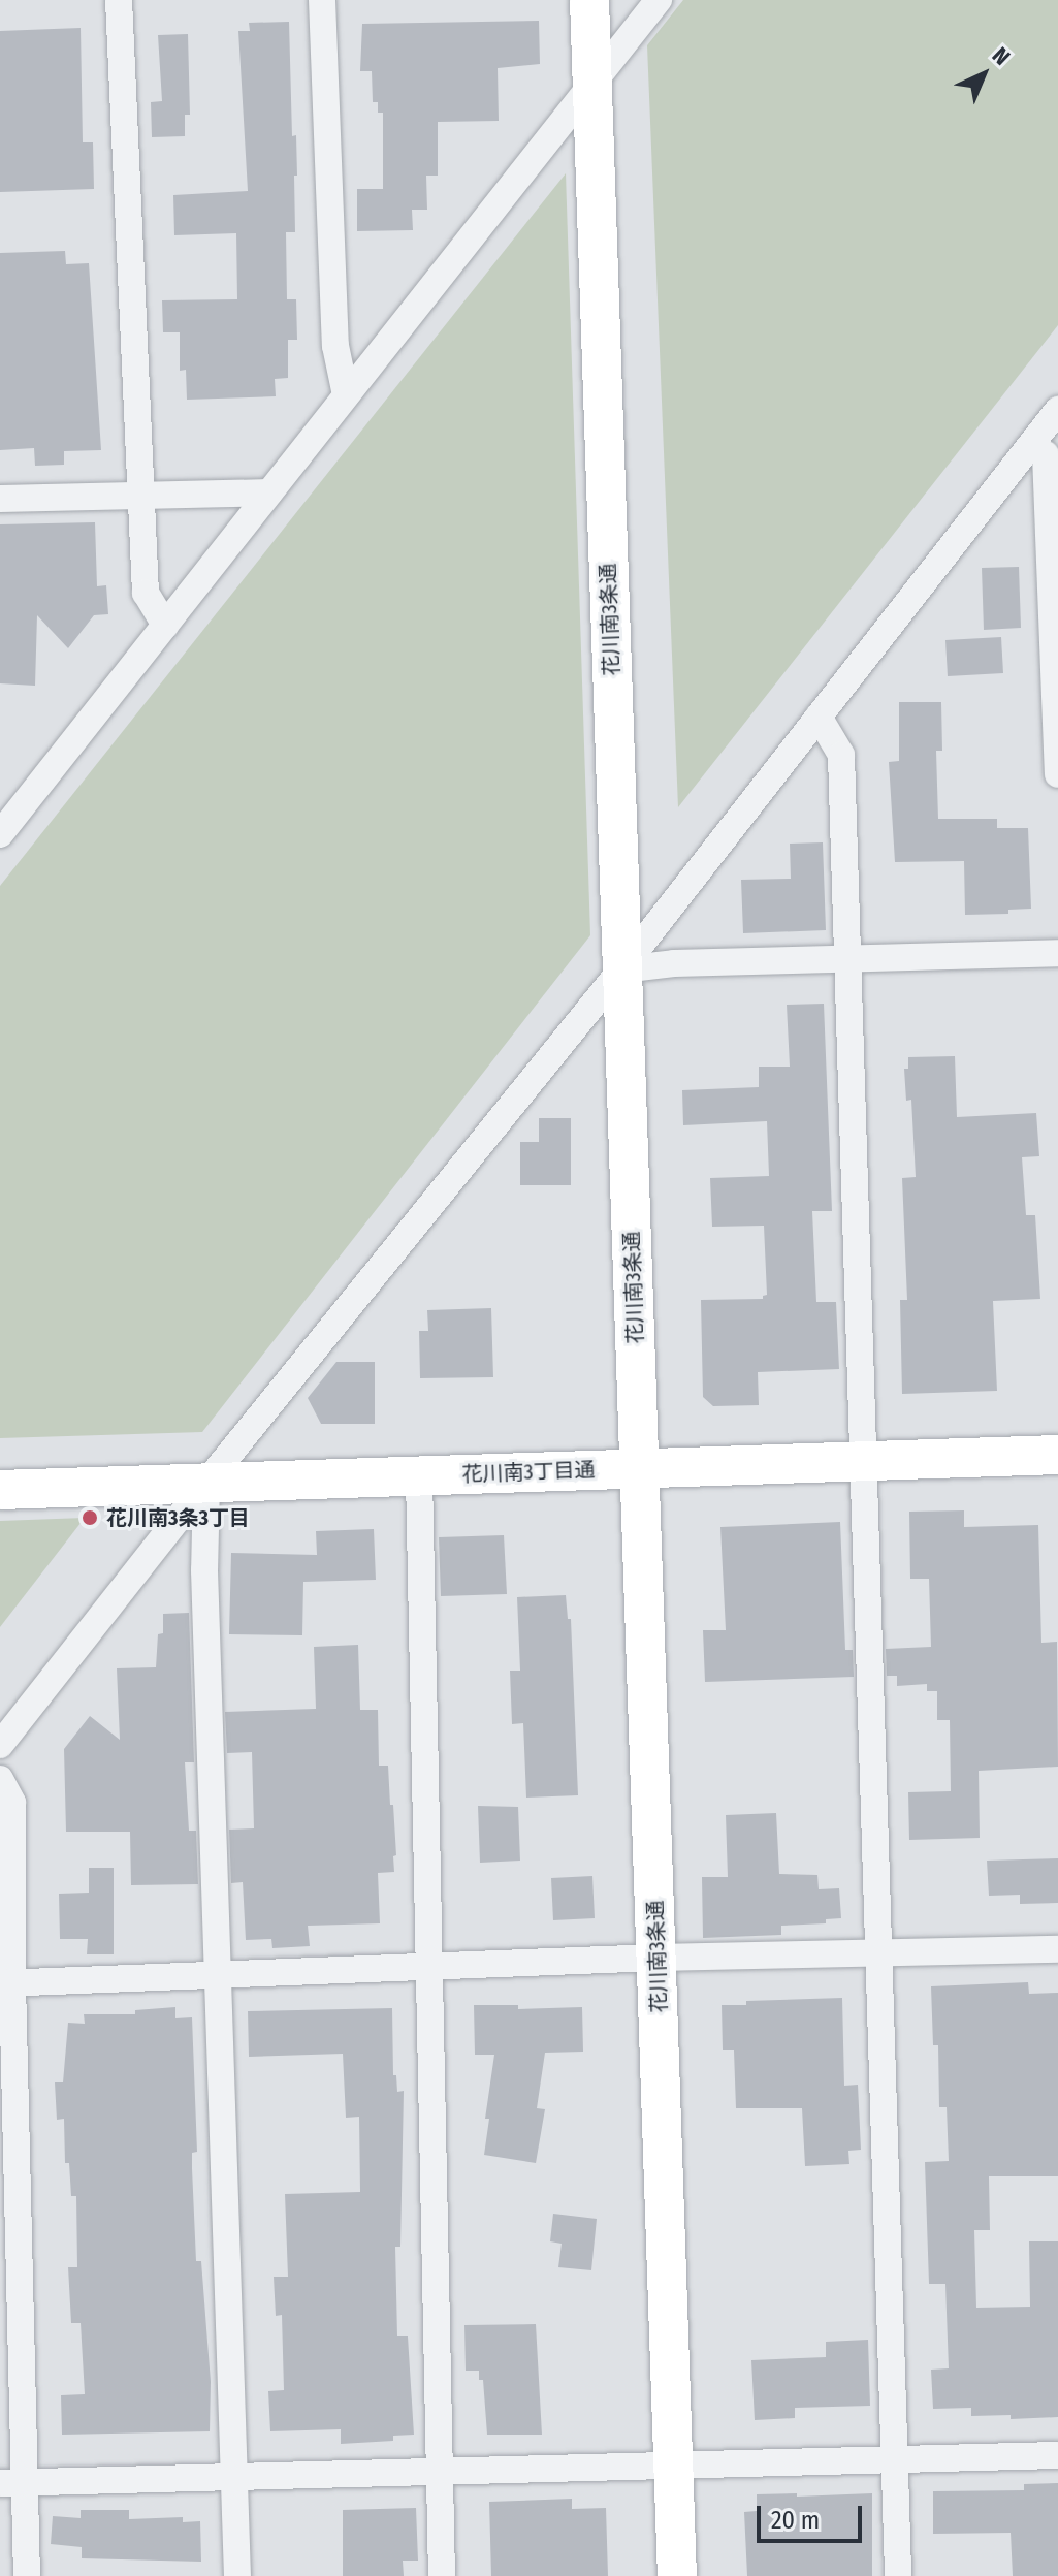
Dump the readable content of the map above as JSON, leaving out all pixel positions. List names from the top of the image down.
{
  "streets": {
    "street": ["花川南3条通", "花川南3丁目通"]
  },
  "crossings": [
    ["花川南3条通", "花川南3丁目通"]
  ],
  "places": ["花川南3条3丁目"],
  "scale_bar": "20 m",
  "north": "top right"
}
